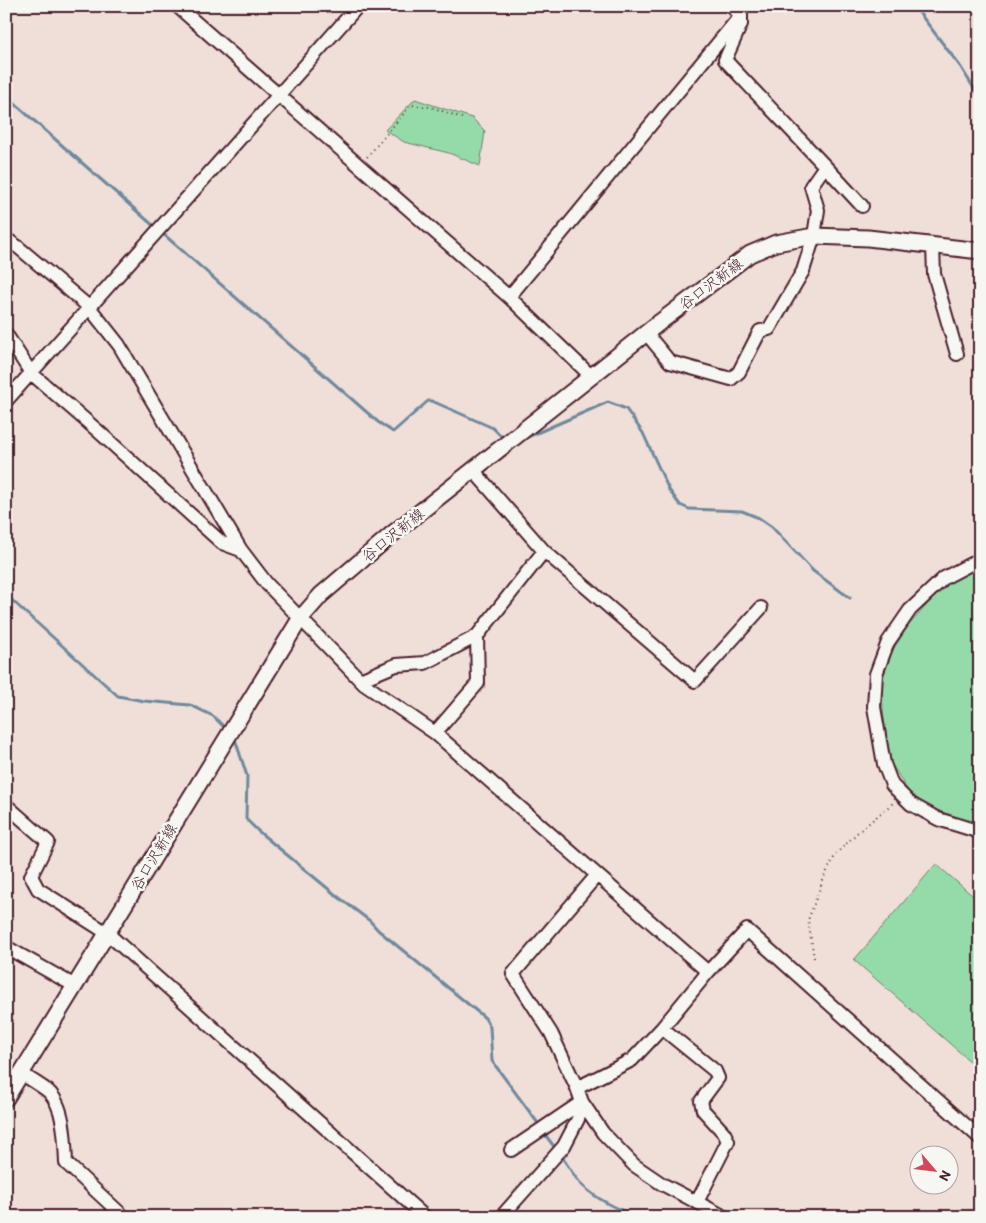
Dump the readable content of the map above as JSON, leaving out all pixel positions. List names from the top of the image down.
{
  "streets": {
    "main road": ["谷口沢新線"]
  },
  "north": "bottom right"
}
